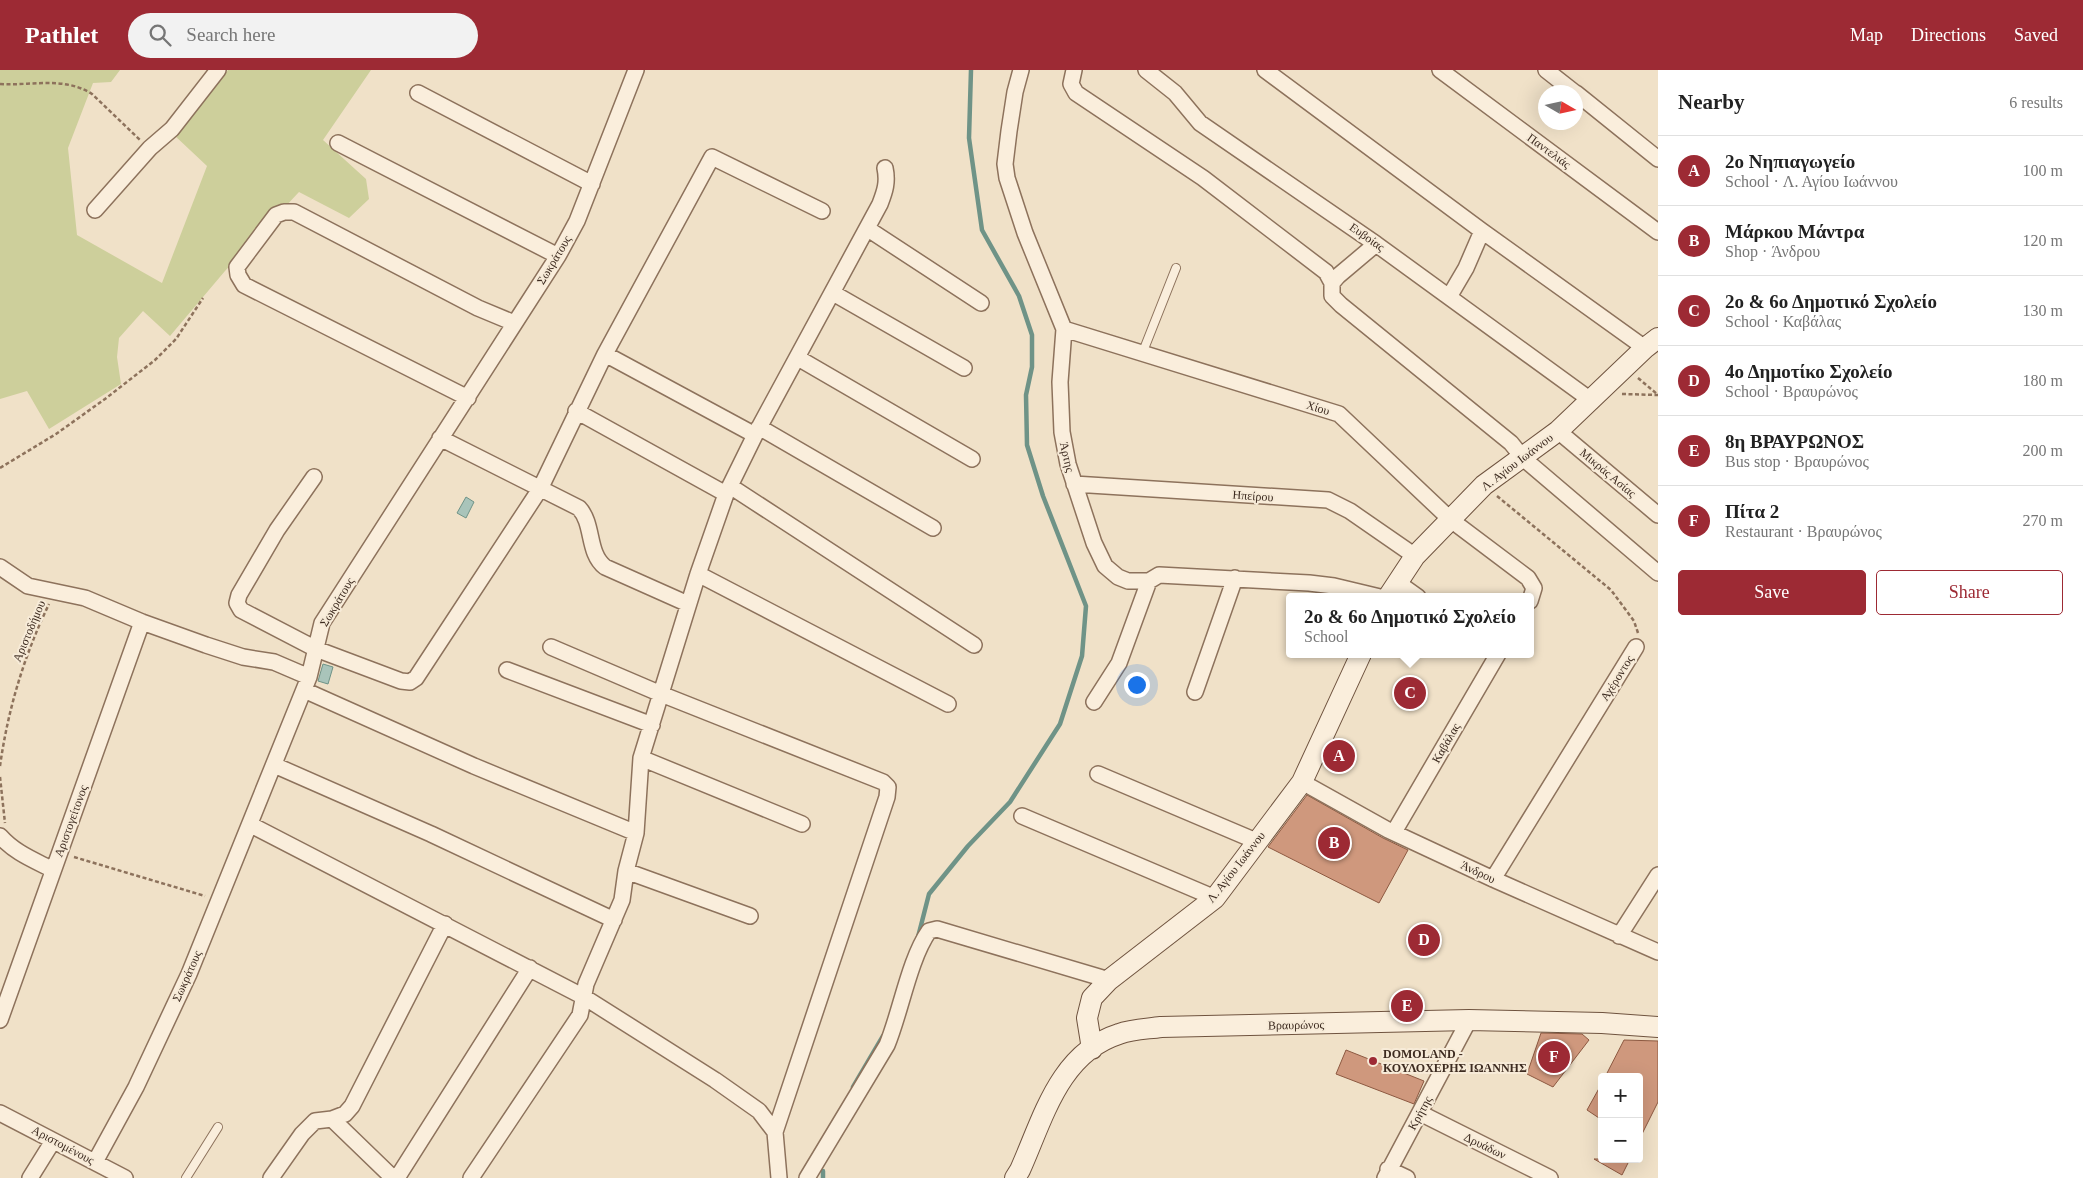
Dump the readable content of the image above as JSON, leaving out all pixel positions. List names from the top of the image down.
{
  "streets": {
    "street": [
      "Παντελιάς",
      "Ευβοίας",
      "Σωκράτους",
      "Χίου",
      "Άρτης",
      "Λ. Αγίου Ιωάννου",
      "Μικράς Ασίας",
      "Ηπείρου",
      "Αχέροντος",
      "Καβάλας",
      "Αριστογείτονος",
      "Άνδρου",
      "Βραυρώνος",
      "Κρήτης",
      "Αριστομένους",
      "Δρυάδων"
    ],
    "path": ["Αριστοδήμου"]
  },
  "crossings": [
    ["Ευβοίας", "Λ. Αγίου Ιωάννου"],
    ["Σωκράτους", "Αριστομένους"],
    ["Χίου", "Άρτης"],
    ["Χίου", "Λ. Αγίου Ιωάννου"],
    ["Άρτης", "Ηπείρου"],
    ["Λ. Αγίου Ιωάννου", "Μικράς Ασίας"],
    ["Λ. Αγίου Ιωάννου", "Ηπείρου"],
    ["Λ. Αγίου Ιωάννου", "Αχέροντος"],
    ["Λ. Αγίου Ιωάννου", "Άνδρου"],
    ["Λ. Αγίου Ιωάννου", "Βραυρώνος"],
    ["Αχέροντος", "Άνδρου"],
    ["Καβάλας", "Άνδρου"],
    ["Βραυρώνος", "Κρήτης"],
    ["Κρήτης", "Δρυάδων"]
  ],
  "places": ["DOMOLAND - ΚΟΥΛΟΧΕΡΗΣ ΙΩΑΝΝΗΣ"],
  "north": "right",
  "page": {
    "header": "Pathlet",
    "search": "Search here",
    "nav": ["Map", "Directions", "Saved"],
    "heading": ["Nearby", "6 results"],
    "list": [
      {
        "mark": "A",
        "name": "2ο Νηπιαγωγείο",
        "note": "School · Λ. Αγίου Ιωάννου",
        "value": "100 m"
      },
      {
        "mark": "B",
        "name": "Μάρκου Μάντρα",
        "note": "Shop · Άνδρου",
        "value": "120 m"
      },
      {
        "mark": "C",
        "name": "2ο & 6ο Δημοτικό Σχολείο",
        "note": "School · Καβάλας",
        "value": "130 m"
      },
      {
        "mark": "D",
        "name": "4ο Δημοτίκο Σχολείο",
        "note": "School · Βραυρώνος",
        "value": "180 m"
      },
      {
        "mark": "E",
        "name": "8η ΒΡΑΥΡΩΝΟΣ",
        "note": "Bus stop · Βραυρώνος",
        "value": "200 m"
      },
      {
        "mark": "F",
        "name": "Πίτα 2",
        "note": "Restaurant · Βραυρώνος",
        "value": "270 m"
      }
    ],
    "buttons": ["Save", "Share"],
    "popup": ["2ο & 6ο Δημοτικό Σχολείο", "School"],
    "pins": [
      "C",
      "A",
      "B",
      "D",
      "E",
      "F"
    ],
    "map_buttons": ["+", "−"]
  }
}
